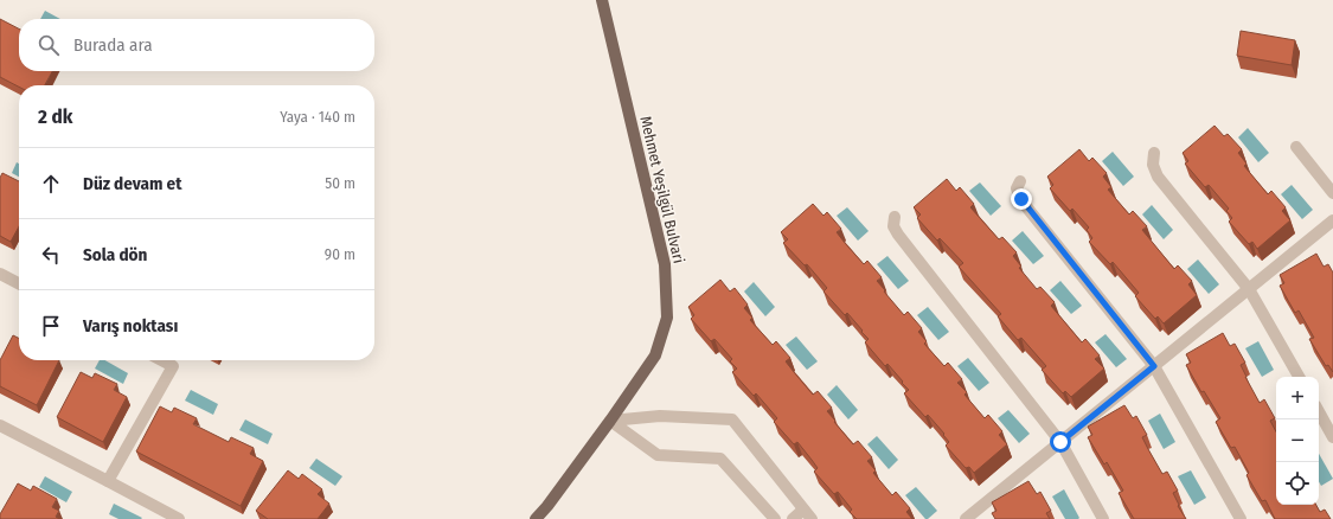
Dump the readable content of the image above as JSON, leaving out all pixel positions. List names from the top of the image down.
{
  "streets": {
    "main road": ["Mehmet Yeşilgül Bulvari"]
  },
  "page": {
    "search": "Burada ara",
    "heading": ["2 dk", "Yaya · 140 m"],
    "list": [
      ["Düz devam et", "50 m"],
      ["Sola dön", "90 m"],
      "Varış noktası"
    ],
    "map_buttons": ["+", "−"]
  }
}
